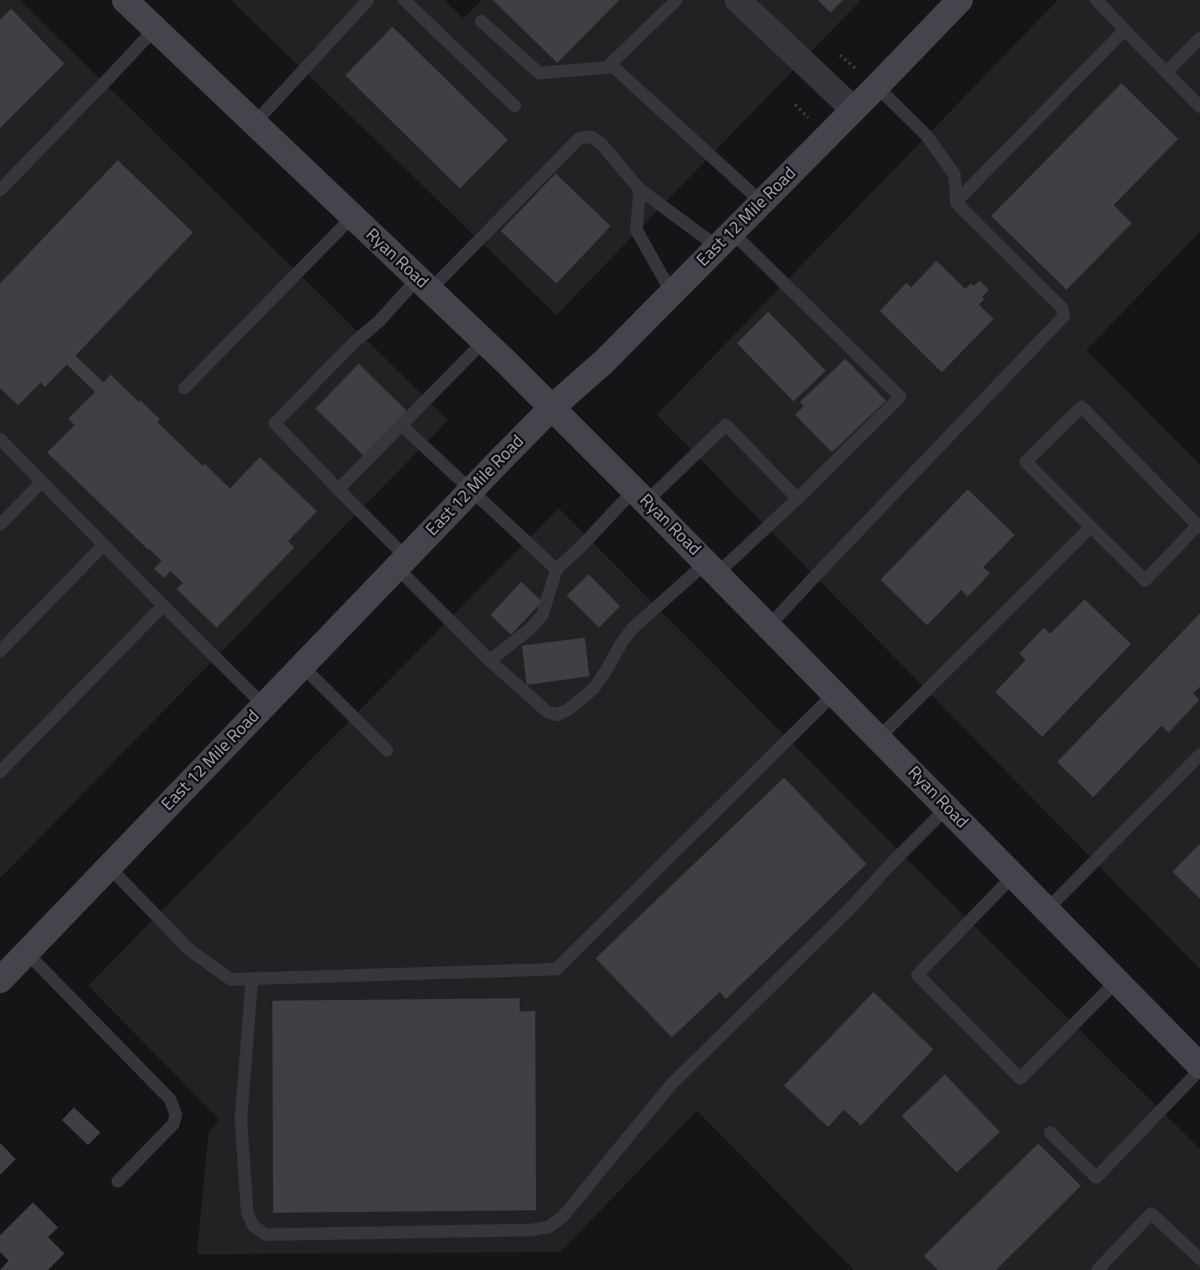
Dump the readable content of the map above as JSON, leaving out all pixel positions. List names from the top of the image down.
{
  "streets": {
    "main road": ["East 12 Mile Road", "Ryan Road"]
  },
  "crossings": [
    ["East 12 Mile Road", "Ryan Road"]
  ]
}
